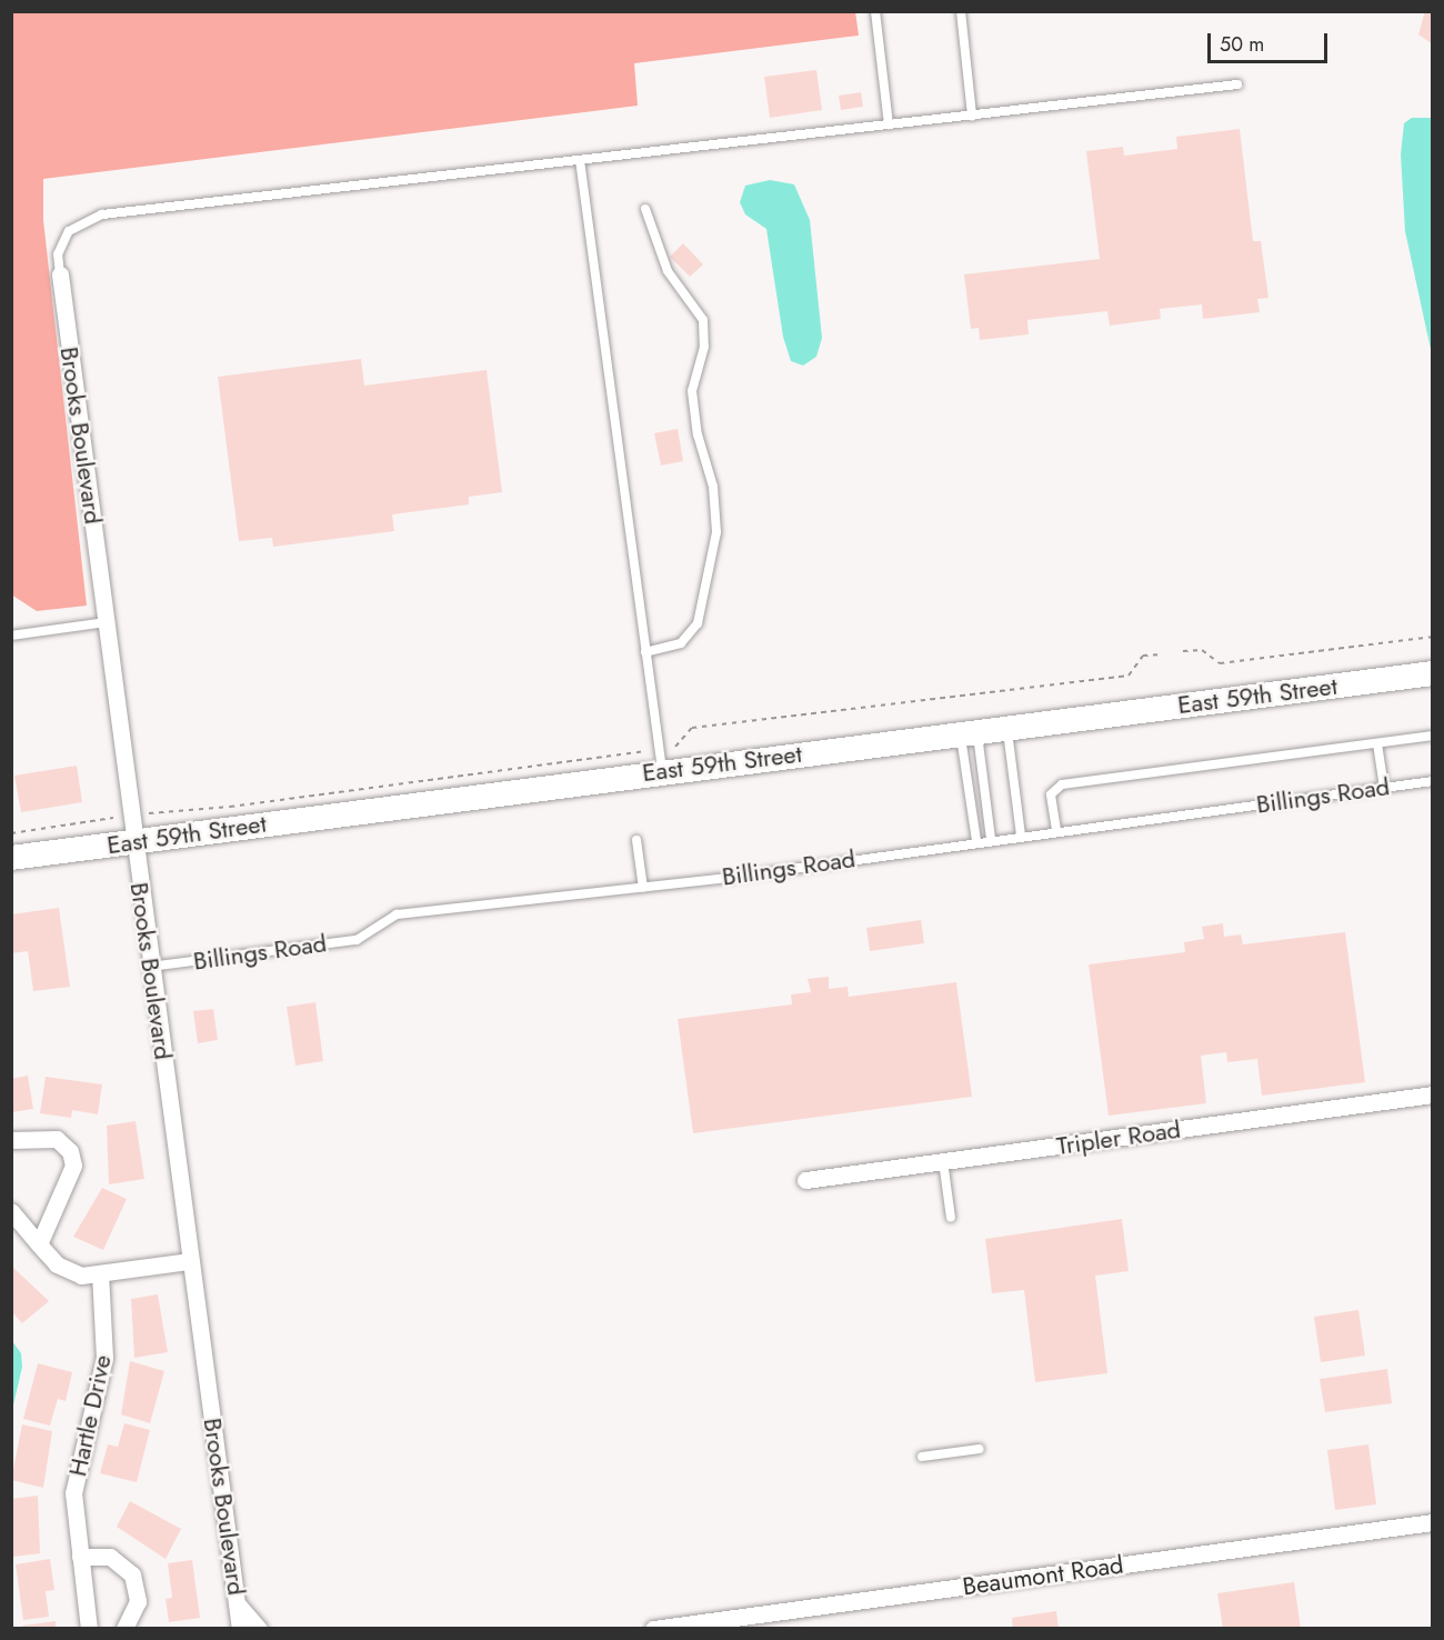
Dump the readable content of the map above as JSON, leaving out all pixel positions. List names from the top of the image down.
{
  "streets": {
    "street": [
      "Brooks Boulevard",
      "East 59th Street",
      "Tripler Road",
      "Hartle Drive",
      "Beaumont Road"
    ],
    "lane": ["Billings Road"]
  },
  "crossings": [
    ["Brooks Boulevard", "East 59th Street"],
    ["Brooks Boulevard", "Billings Road"]
  ],
  "scale_bar": "50 m"
}
